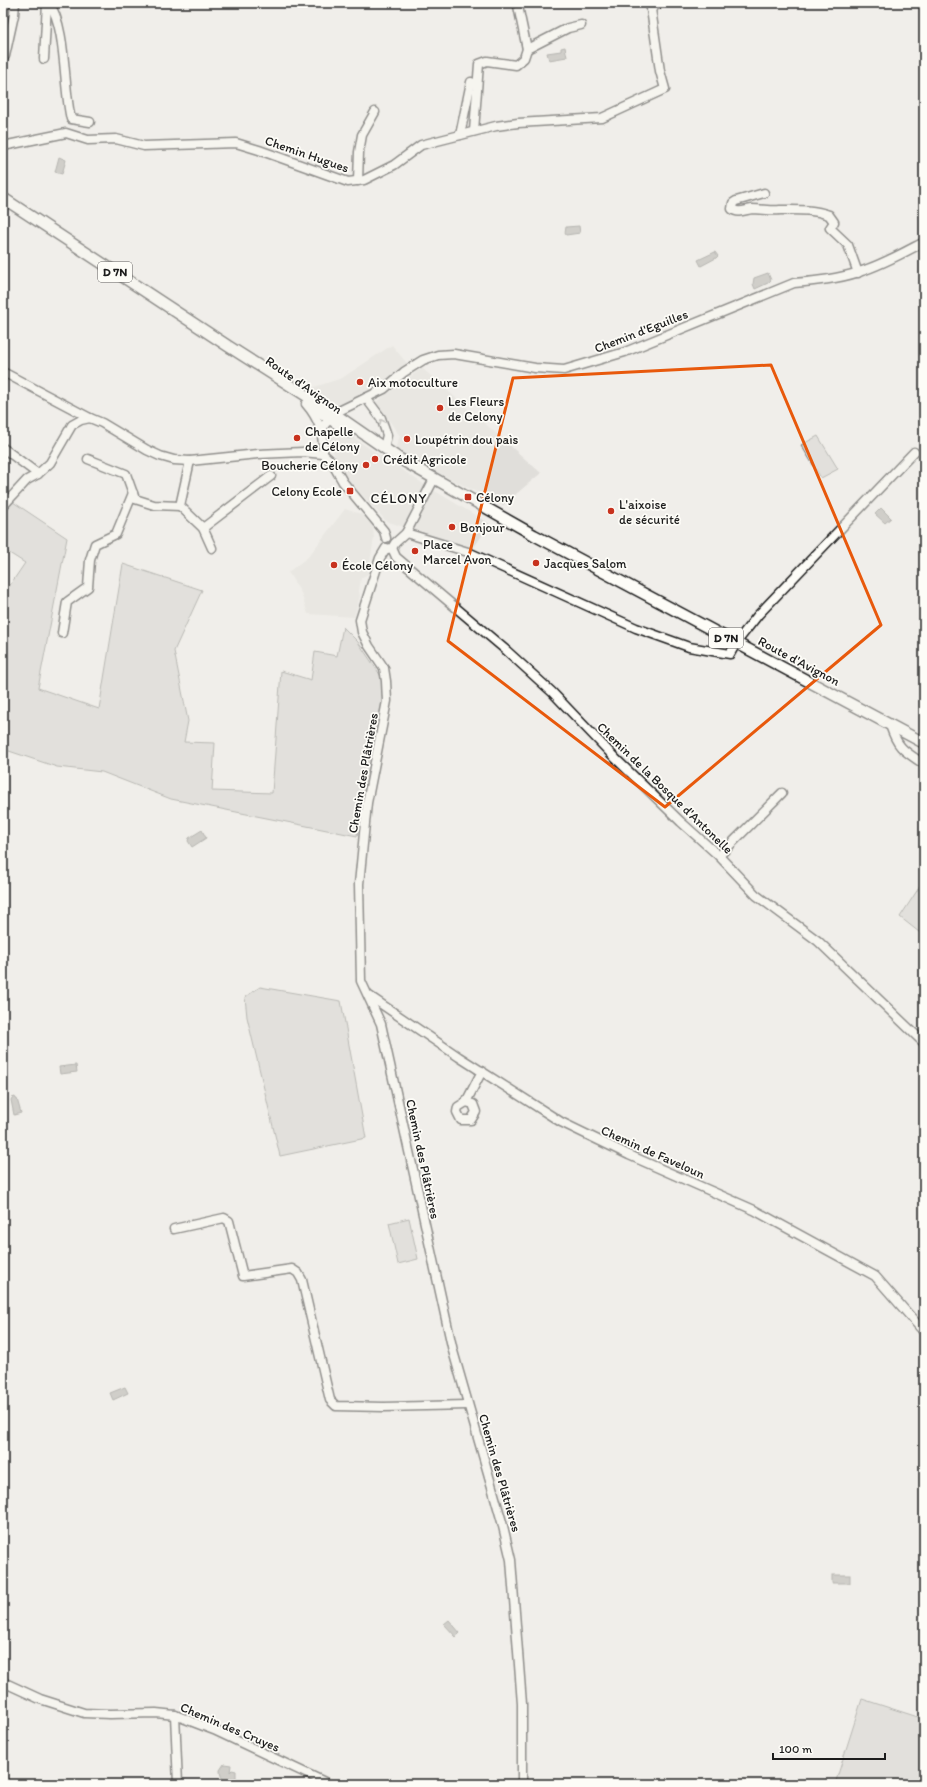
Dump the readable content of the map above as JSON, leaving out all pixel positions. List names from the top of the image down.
{
  "streets": {
    "main road": ["D 7N", "Route d'Avignon"],
    "street": [
      "Chemin Hugues",
      "Chemin d'Eguilles",
      "Chemin des Plâtrières",
      "Chemin de la Bosque d'Antonelle",
      "Chemin de Faveloun",
      "Chemin des Cruyes"
    ]
  },
  "crossings": [
    ["Chemin d'Eguilles", "Route d'Avignon"],
    ["Chemin des Plâtrières", "Chemin de la Bosque d'Antonelle"],
    ["Chemin des Plâtrières", "Chemin de Faveloun"]
  ],
  "districts": ["CÉLONY"],
  "places": {
    "other": [
      "Aix motoculture",
      "Les Fleurs de Celony",
      "Chapelle de Célony",
      "Loupétrin dou paìs",
      "Crédit Agricole",
      "Boucherie Célony",
      "L'aixoise de sécurité",
      "Bonjour",
      "Place Marcel Avon",
      "Jacques Salom",
      "École Célony"
    ],
    "transit": ["Celony Ecole", "Célony"]
  },
  "scale_bar": "100 m"
}
